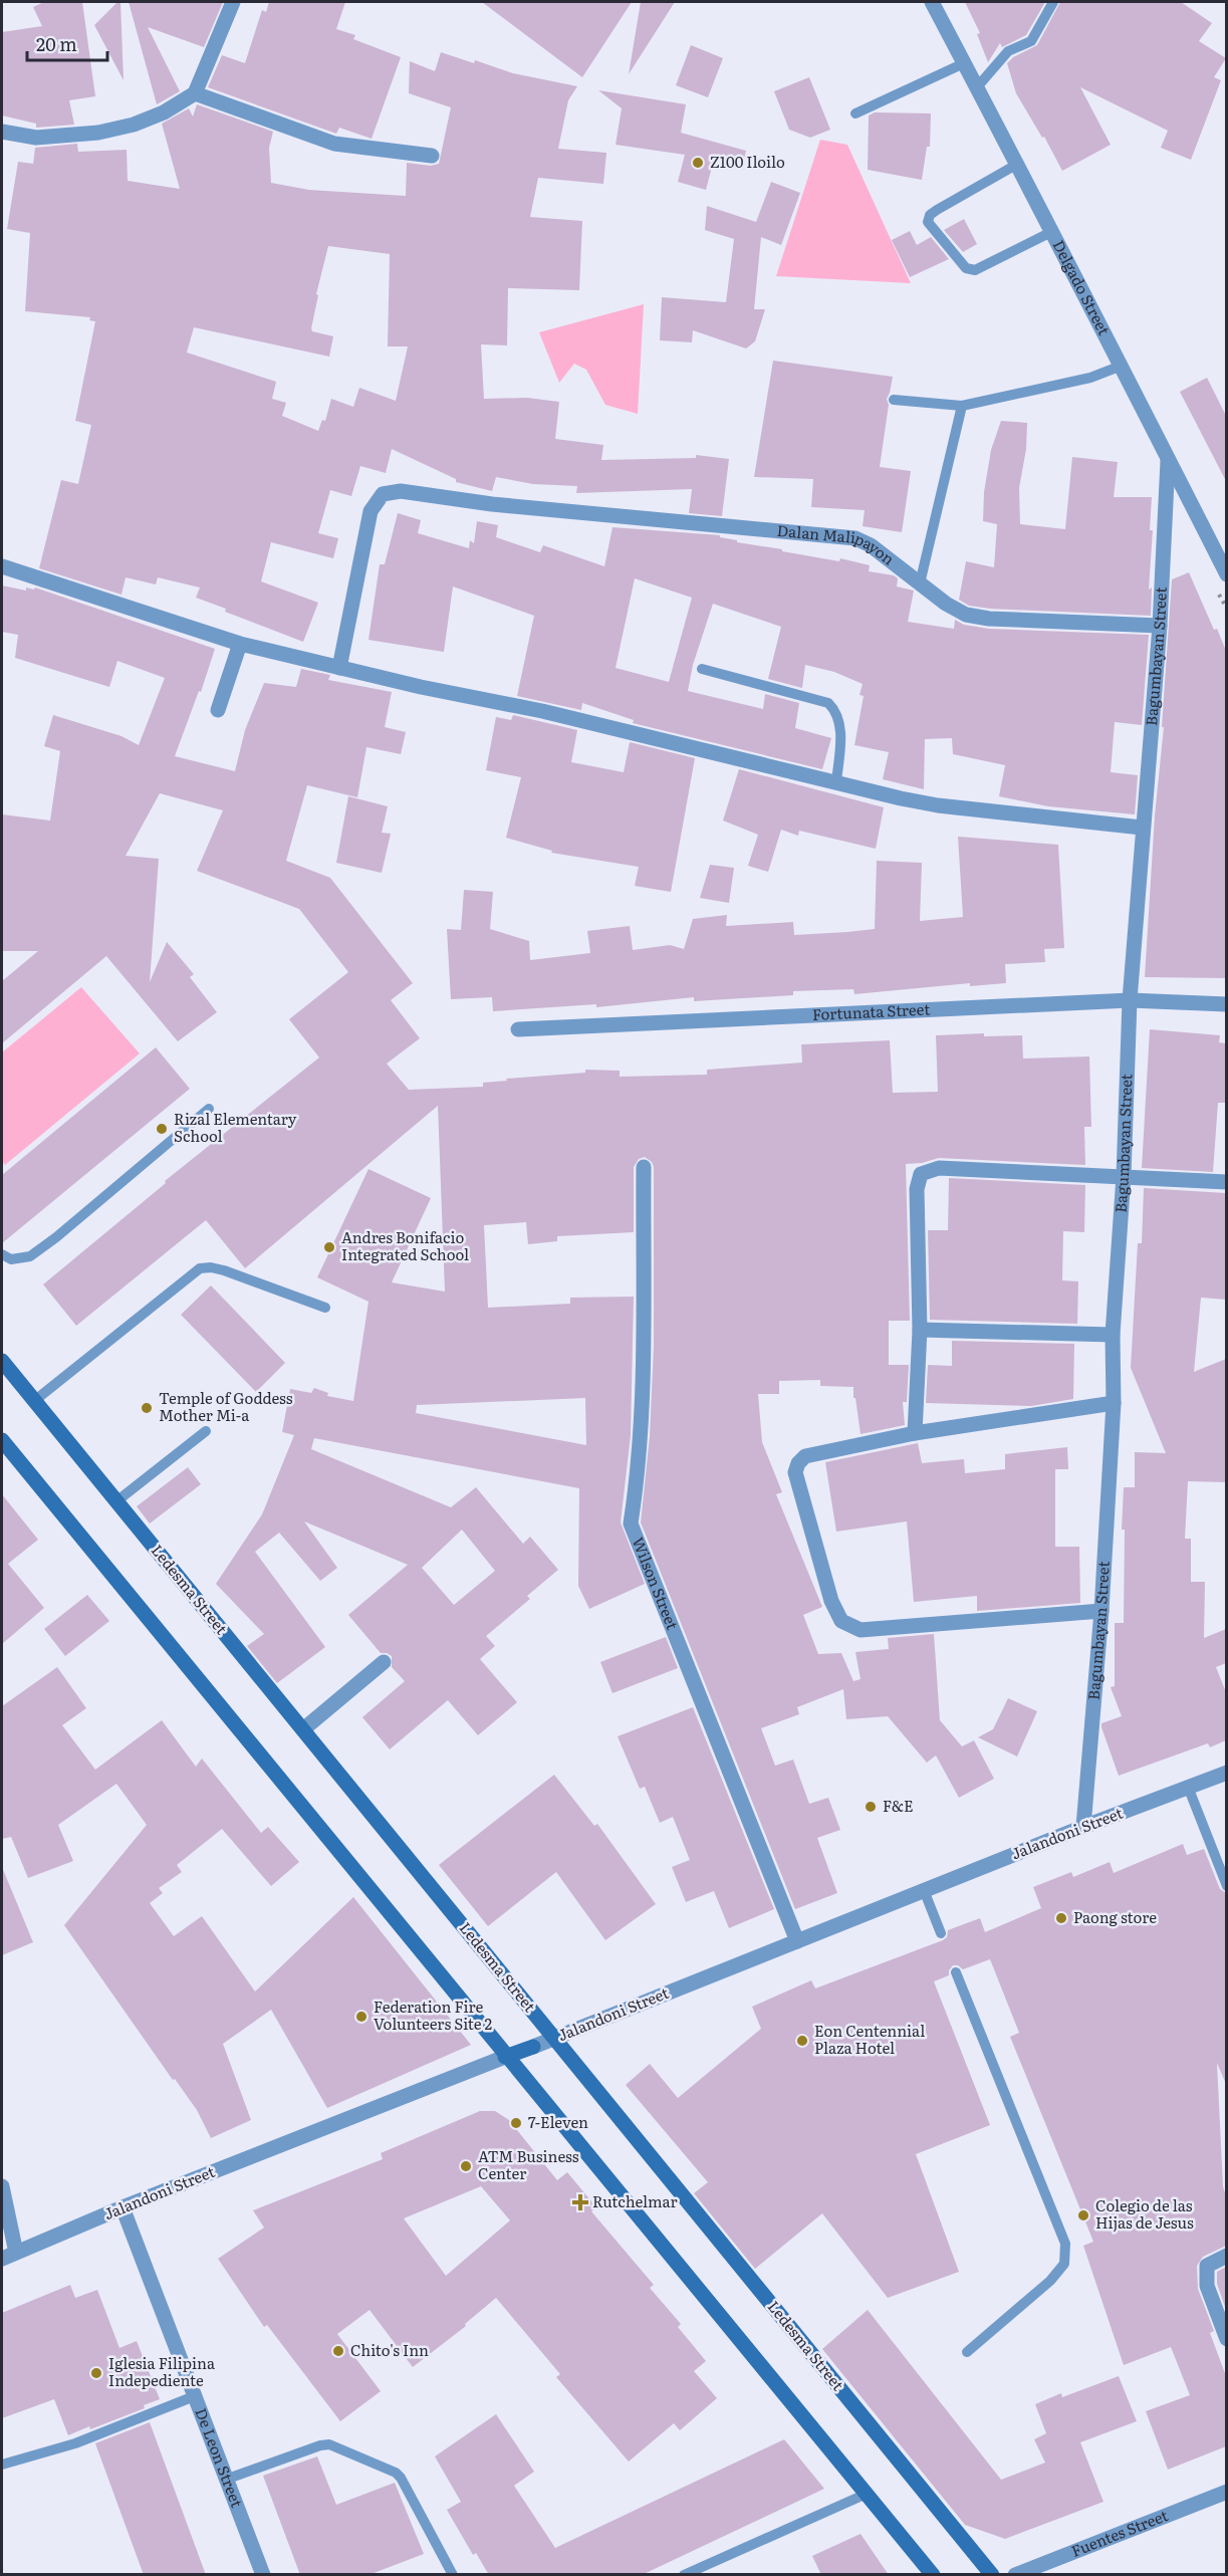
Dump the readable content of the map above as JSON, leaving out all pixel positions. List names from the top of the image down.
{
  "streets": {
    "main road": ["Ledesma Street", "Jalandoni Street"],
    "street": [
      "Delgado Street",
      "Dalan Malipayon",
      "Bagumbayan Street",
      "Fortunata Street",
      "Wilson Street",
      "De Leon Street",
      "Fuentes Street"
    ]
  },
  "crossings": [
    ["Delgado Street", "Bagumbayan Street"],
    ["Dalan Malipayon", "Bagumbayan Street"],
    ["Bagumbayan Street", "Fortunata Street"],
    ["Bagumbayan Street", "Jalandoni Street"],
    ["Wilson Street", "Jalandoni Street"],
    ["Ledesma Street", "Jalandoni Street"],
    ["Jalandoni Street", "De Leon Street"]
  ],
  "places": {
    "other": [
      "Z100 Iloilo",
      "Rizal Elementary School",
      "Andres Bonifacio Integrated School",
      "Temple of Goddess Mother Mi-a",
      "F&E",
      "Paong store",
      "Federation Fire Volunteers Site 2",
      "Eon Centennial Plaza Hotel",
      "7-Eleven",
      "ATM Business Center",
      "Colegio de las Hijas de Jesus",
      "Chito's Inn",
      "Iglesia Filipina Indepediente"
    ],
    "health": ["Rutchelmar"]
  },
  "scale_bar": "20 m"
}
